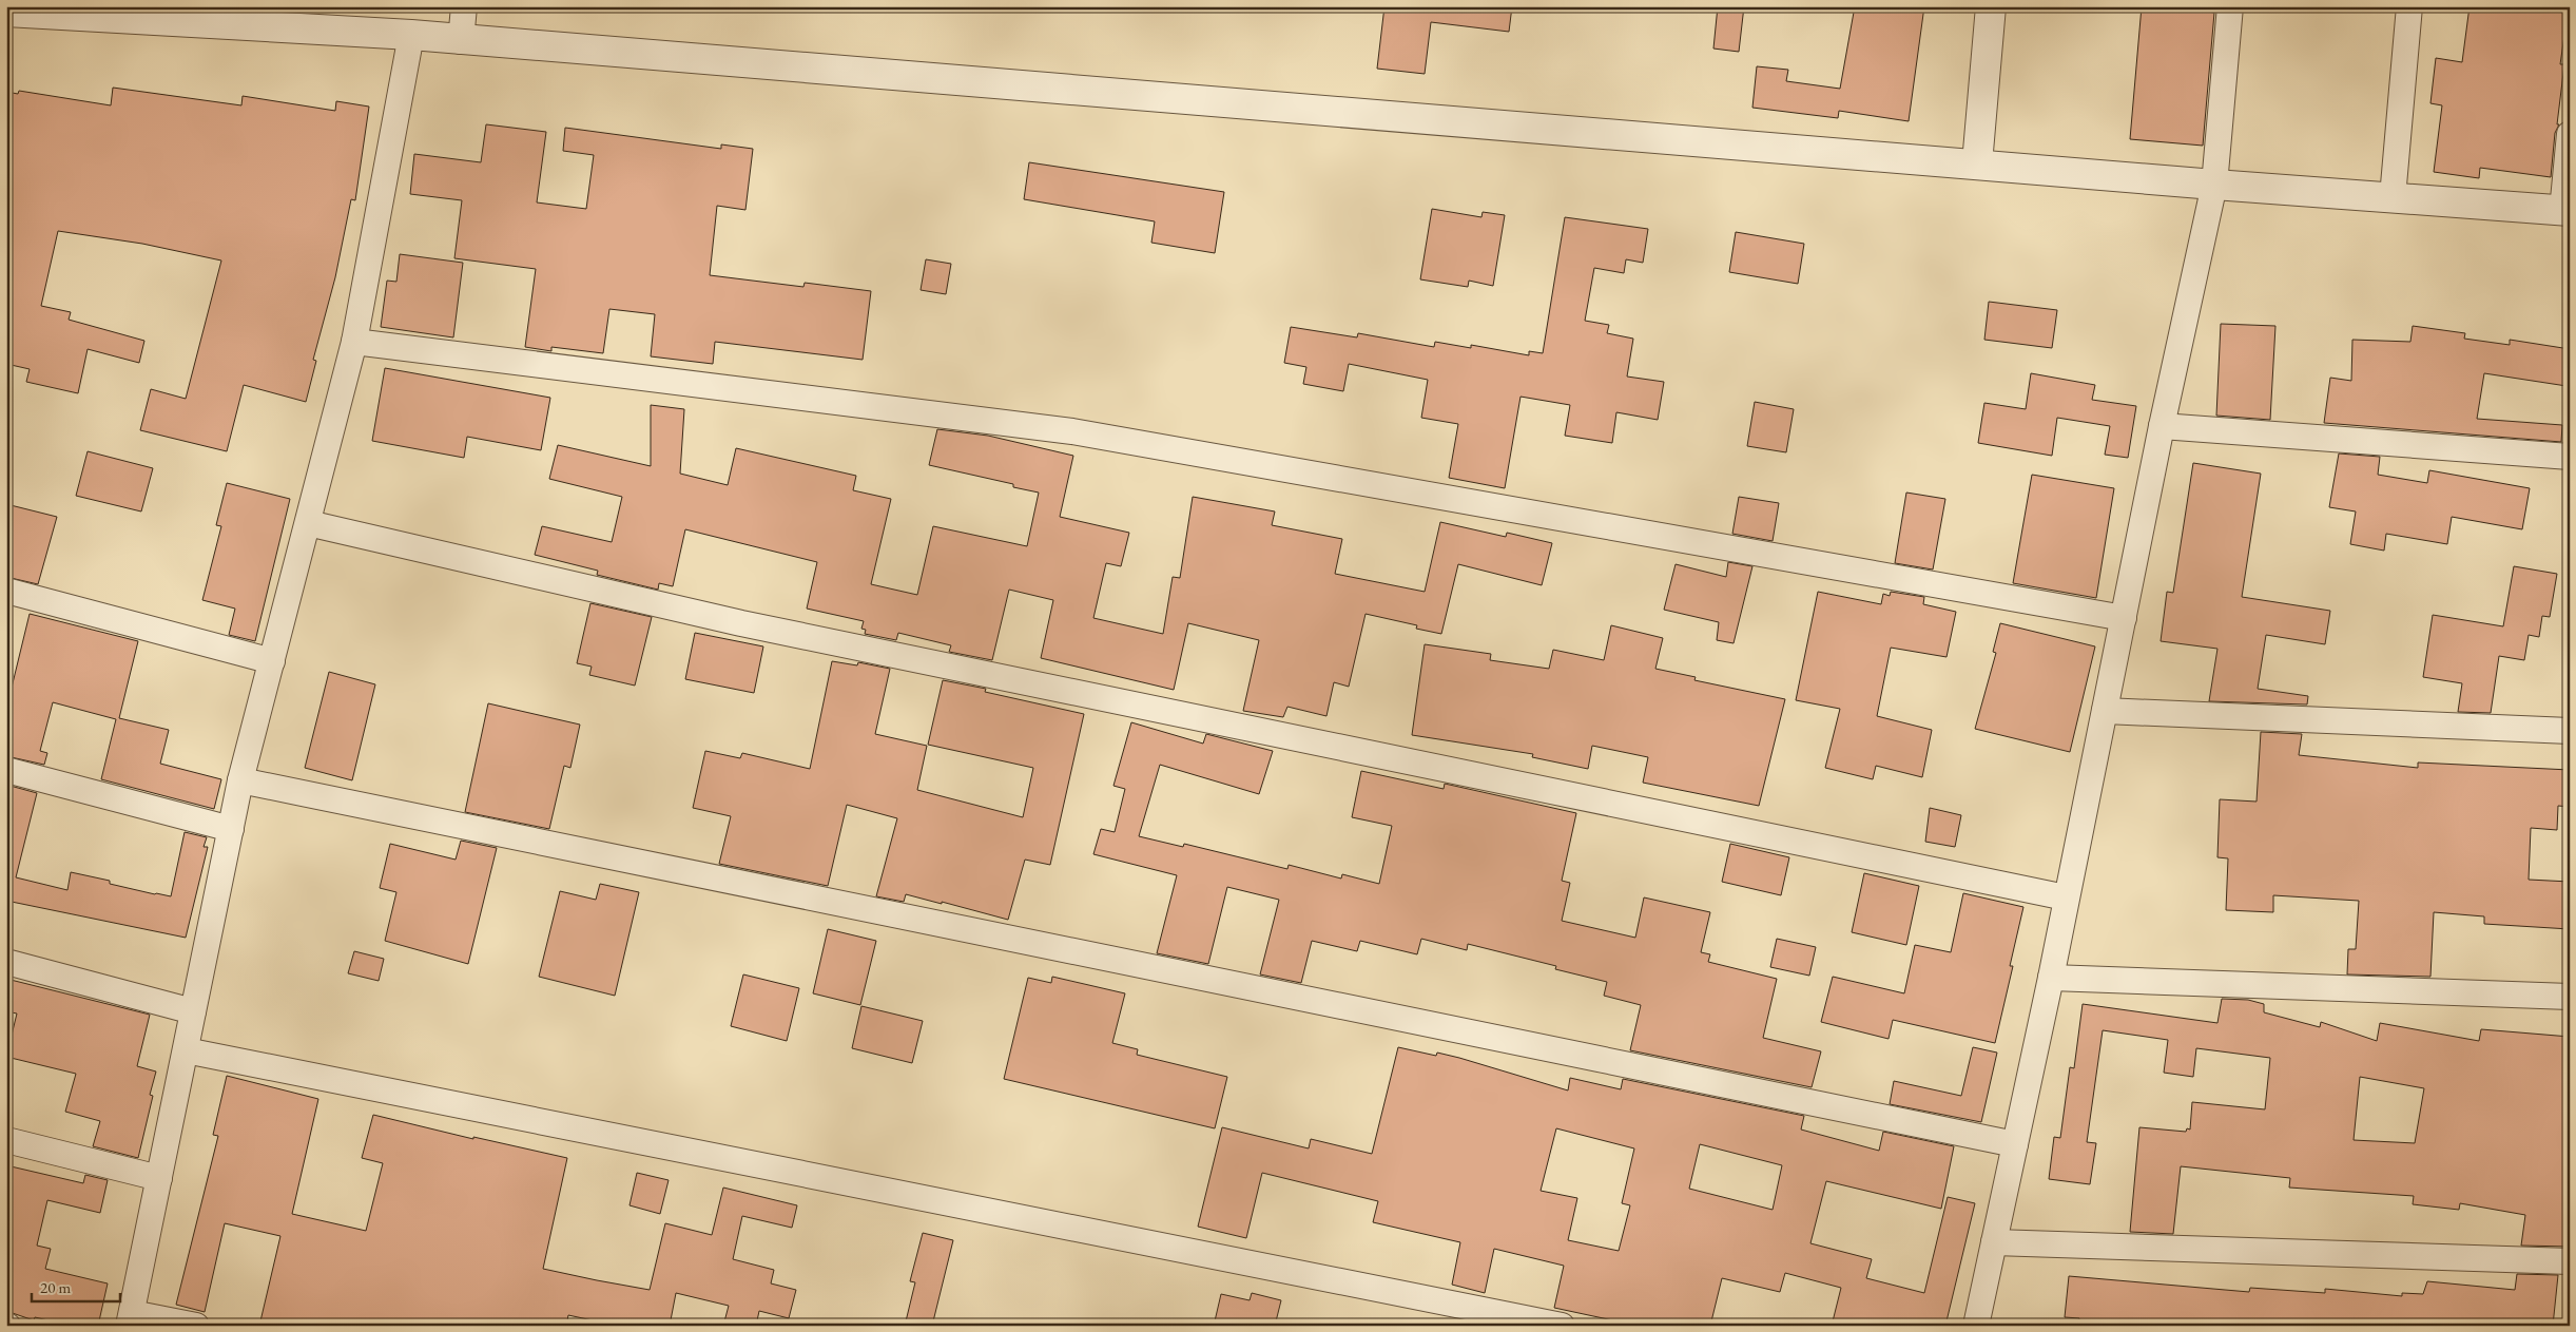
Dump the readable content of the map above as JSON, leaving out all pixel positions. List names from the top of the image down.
{
  "scale_bar": "20 m"
}
